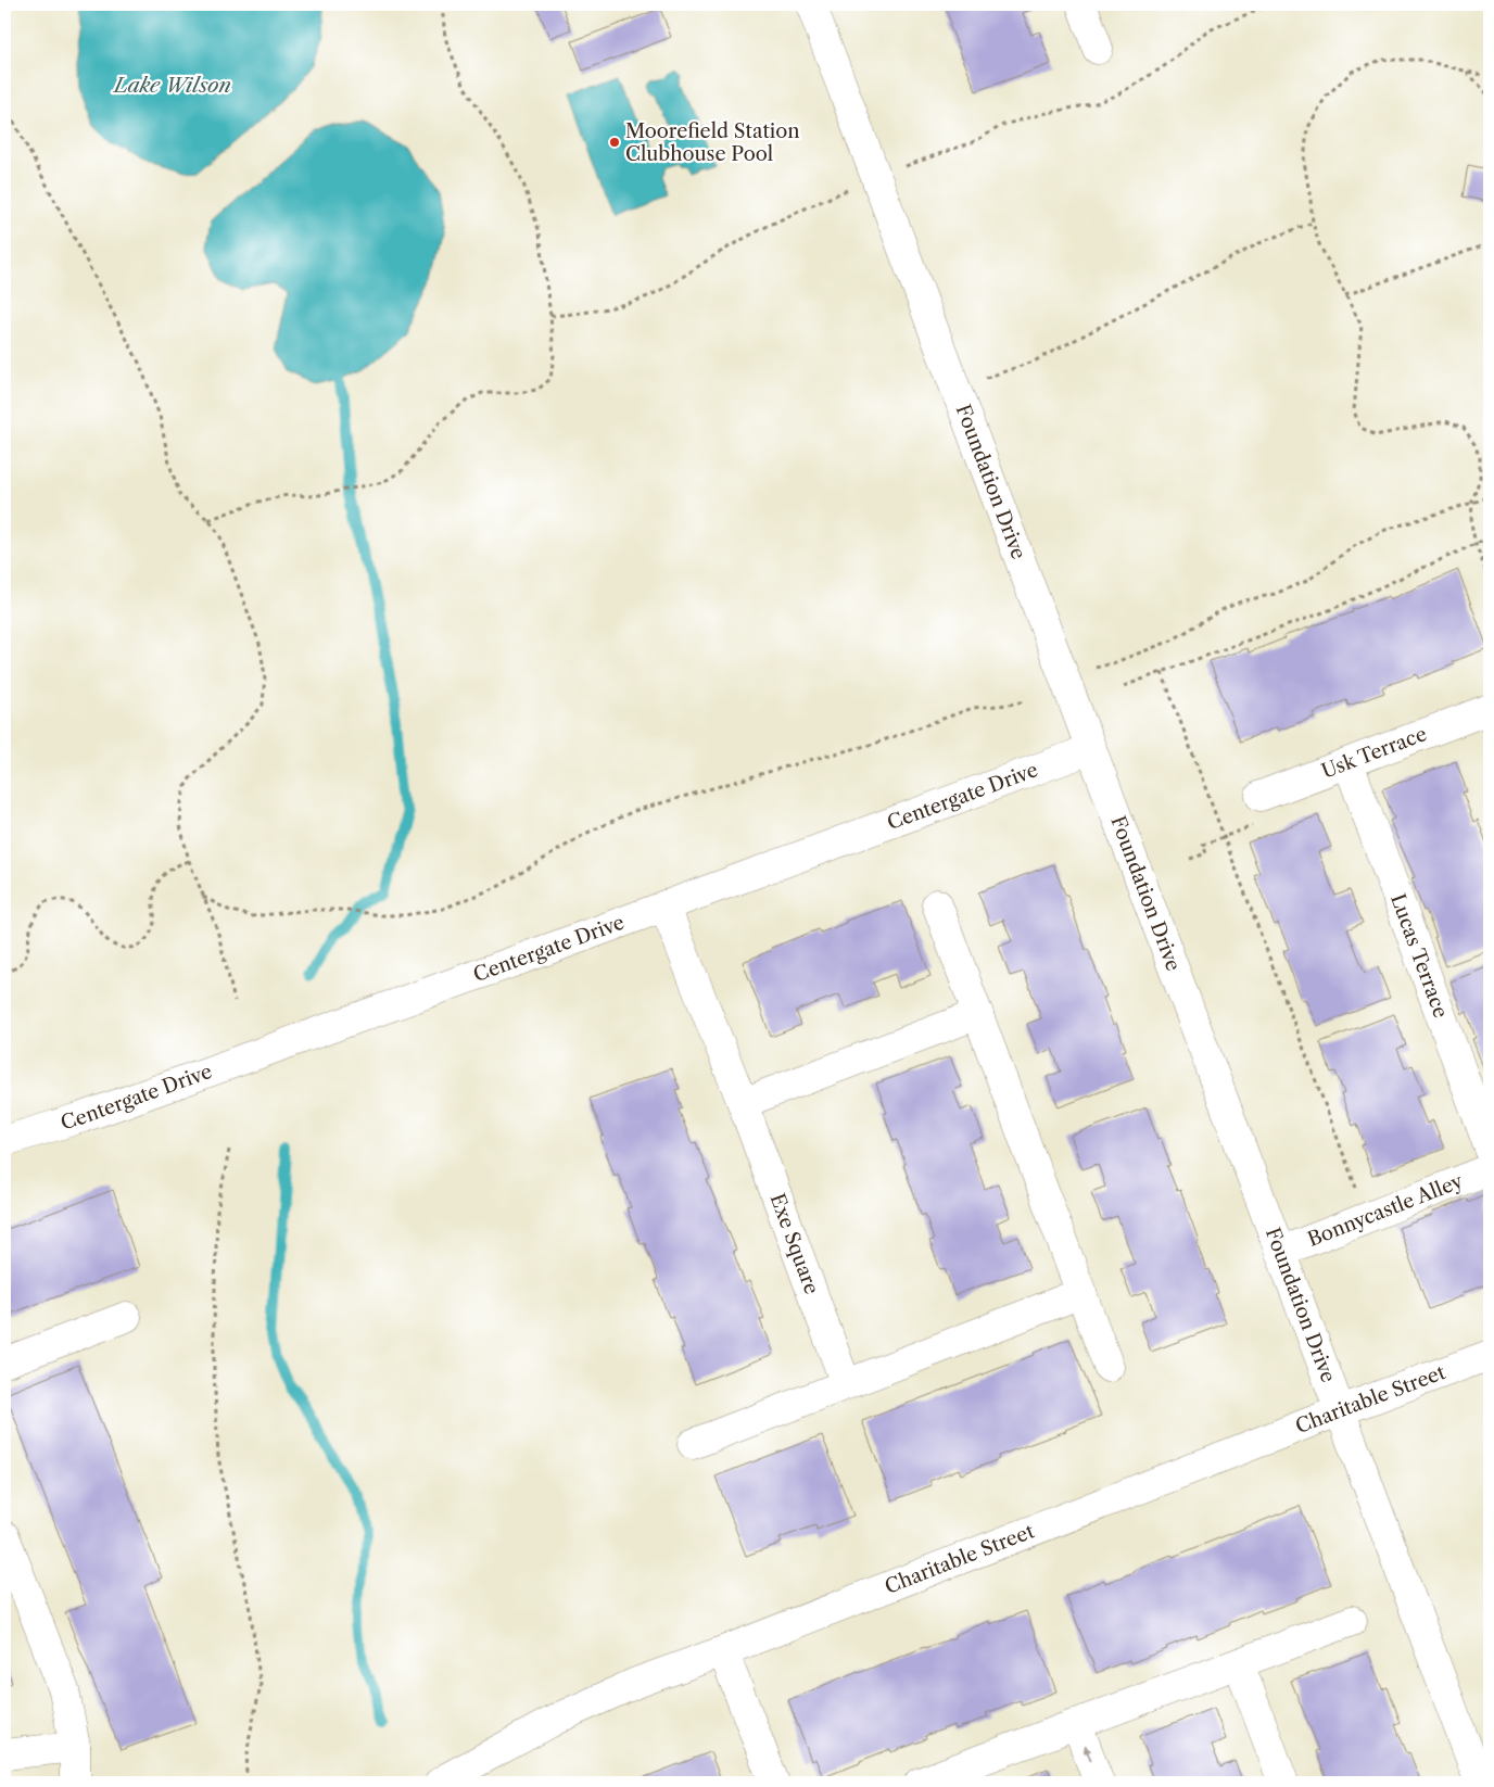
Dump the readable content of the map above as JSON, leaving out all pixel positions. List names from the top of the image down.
{
  "streets": {
    "street": [
      "Foundation Drive",
      "Usk Terrace",
      "Centergate Drive",
      "Lucas Terrace",
      "Bonnycastle Alley",
      "Exe Square",
      "Charitable Street"
    ]
  },
  "crossings": [
    ["Foundation Drive", "Centergate Drive"],
    ["Foundation Drive", "Bonnycastle Alley"],
    ["Foundation Drive", "Charitable Street"],
    ["Usk Terrace", "Lucas Terrace"],
    ["Centergate Drive", "Exe Square"]
  ],
  "water": ["Lake Wilson"],
  "places": ["Moorefield Station Clubhouse Pool"]
}
